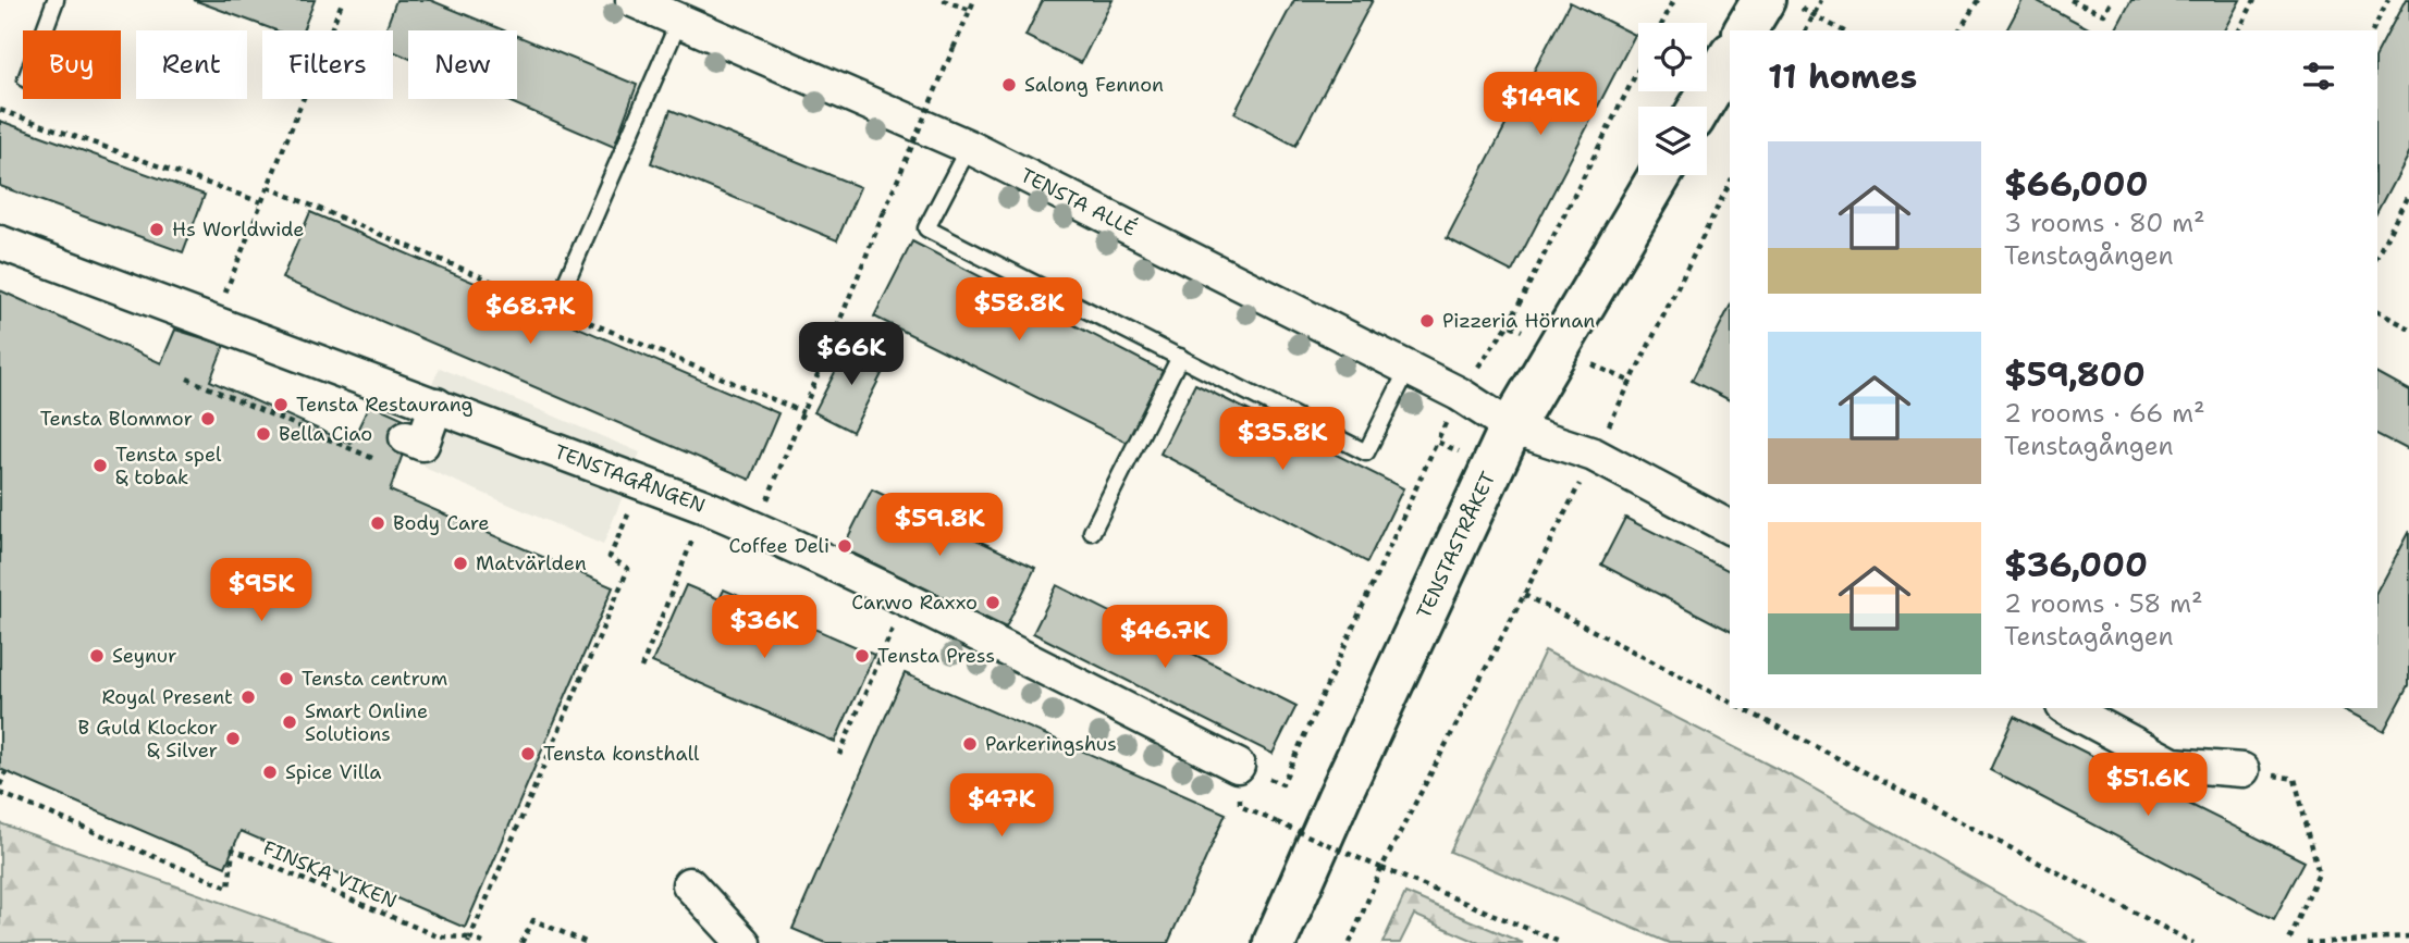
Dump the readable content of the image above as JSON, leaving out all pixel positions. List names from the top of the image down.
{
  "streets": {
    "street": ["TENSTA ALLÉ", "TENSTAGÅNGEN", "TENSTASTRÅKET"],
    "path": ["FINSKA VIKEN"]
  },
  "crossings": [
    ["TENSTA ALLÉ", "TENSTASTRÅKET"]
  ],
  "places": [
    "Salong Fennon",
    "Hs Worldwide",
    "Pizzeria Hörnan",
    "Tensta Restaurang",
    "Tensta Blommor",
    "Bella Ciao",
    "Tensta spel & tobak",
    "Body Care",
    "Coffee Deli",
    "Matvärlden",
    "Carwo Raxxo",
    "Seynur",
    "Tensta Press",
    "Tensta centrum",
    "Royal Present",
    "Smart Online Solutions",
    "B Guld Klockor & Silver",
    "Parkeringshus",
    "Tensta konsthall",
    "Spice Villa"
  ],
  "page": {
    "chip": [
      "Buy",
      "Rent",
      "Filters",
      "New"
    ],
    "heading": "11 homes",
    "price": [
      "$149K",
      "$58.8K",
      "$68.7K",
      "$66K",
      "$35.8K",
      "$59.8K",
      "$95K",
      "$36K",
      "$46.7K",
      "$51.6K",
      "$47K"
    ],
    "list": [
      {
        "name": "$66,000",
        "note": "3 rooms · 80 m² · Tenstagången"
      },
      {
        "name": "$59,800",
        "note": "2 rooms · 66 m² · Tenstagången"
      },
      {
        "name": "$36,000",
        "note": "2 rooms · 58 m² · Tenstagången"
      }
    ]
  }
}
